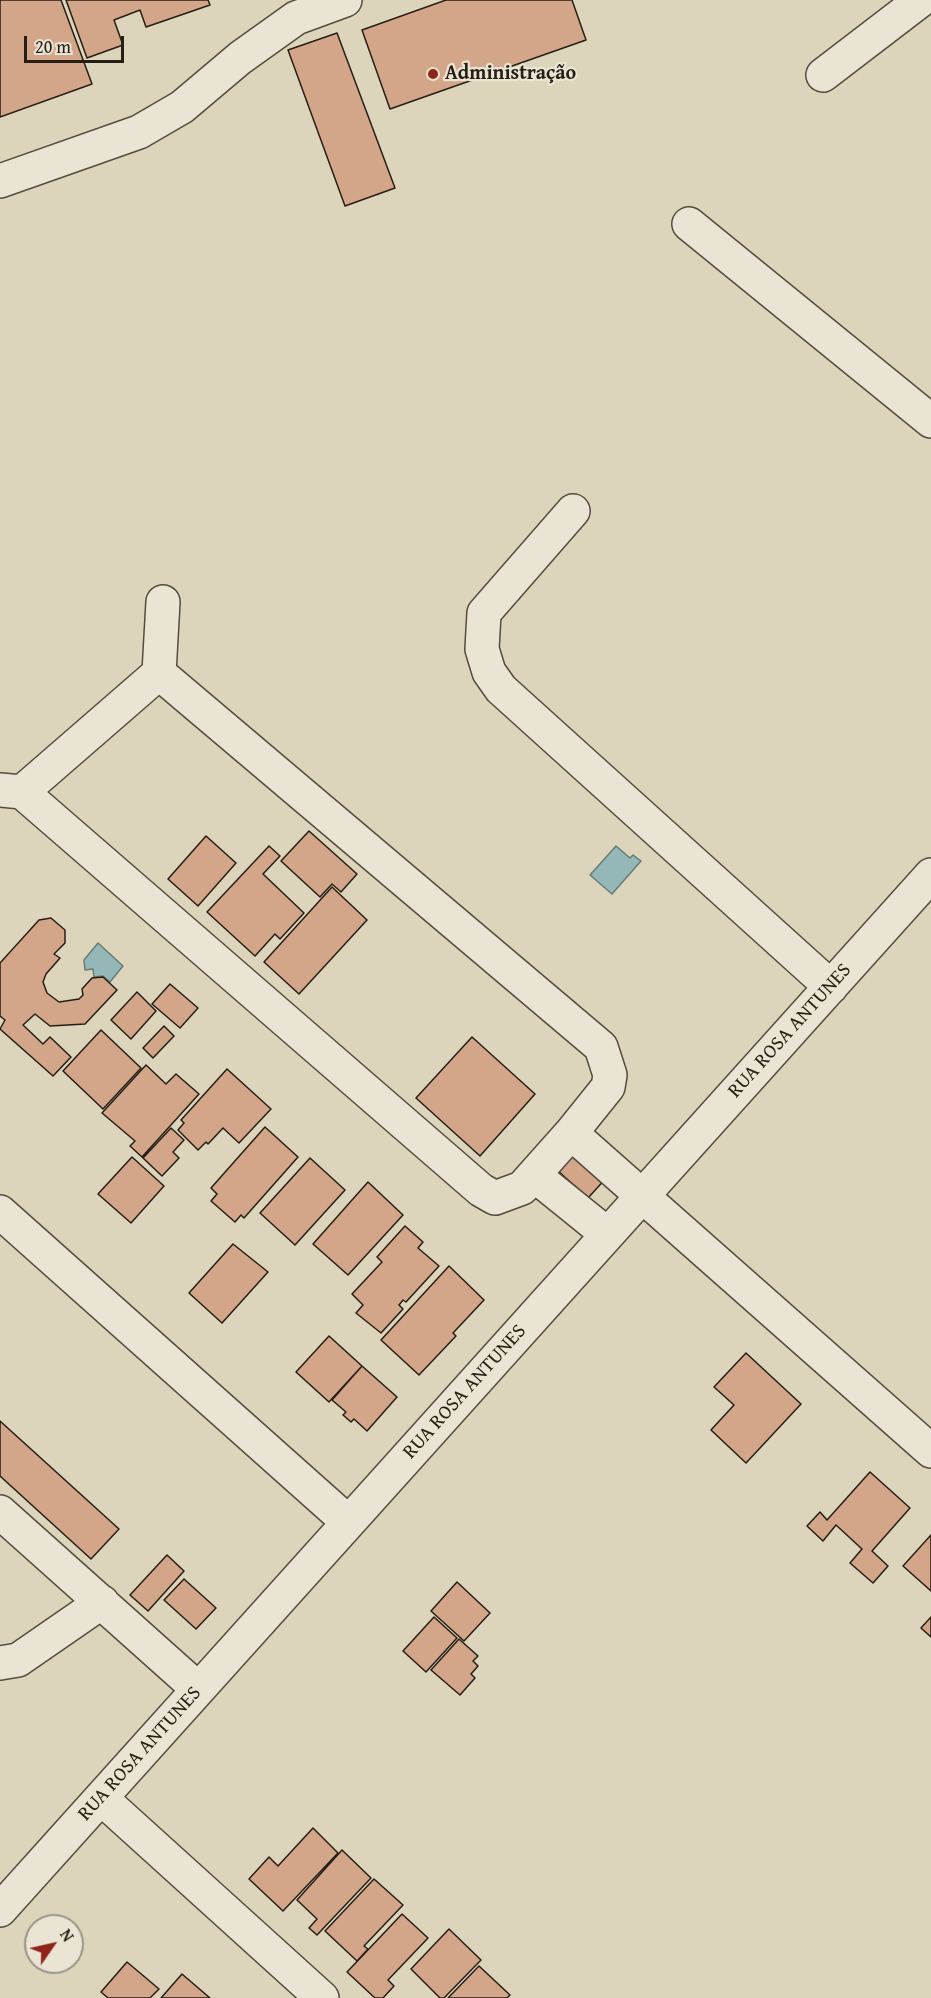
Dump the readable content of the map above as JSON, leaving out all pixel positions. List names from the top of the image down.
{
  "streets": {
    "street": ["RUA ROSA ANTUNES"]
  },
  "places": ["Administração"],
  "scale_bar": "20 m",
  "north": "top right"
}
